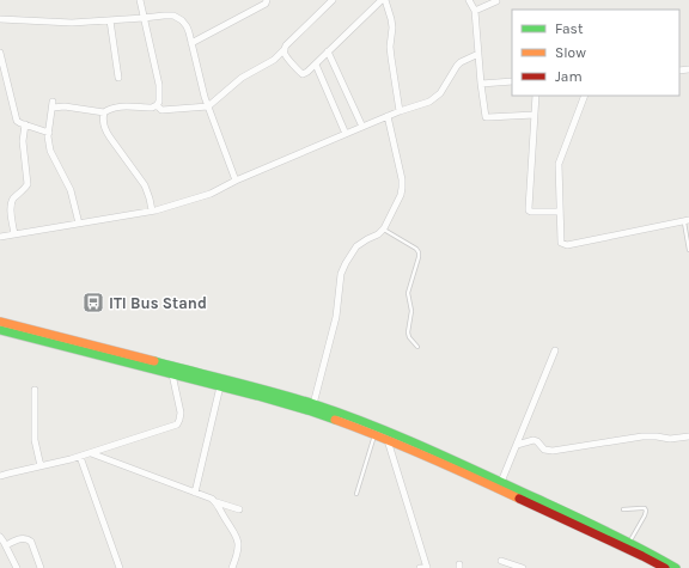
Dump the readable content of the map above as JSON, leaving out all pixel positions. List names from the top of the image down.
{
  "places": {
    "bus stop": ["ITI Bus Stand"]
  },
  "legend": ["Fast", "Slow", "Jam"]
}
